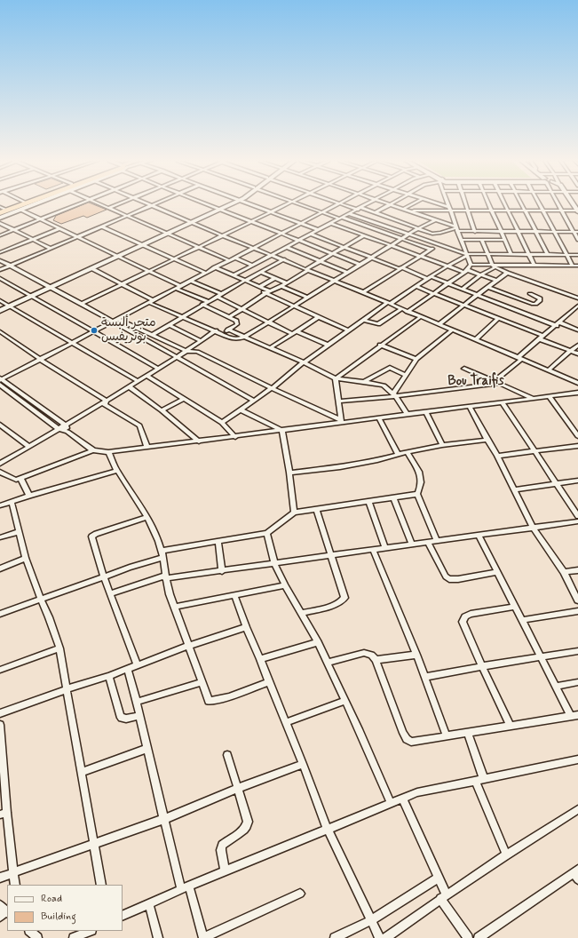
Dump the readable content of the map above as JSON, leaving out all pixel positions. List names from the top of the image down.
{
  "districts": ["Bou Traifis"],
  "places": ["متجر ألبسة بوتريفيس"],
  "legend": ["Road", "Building"]
}
